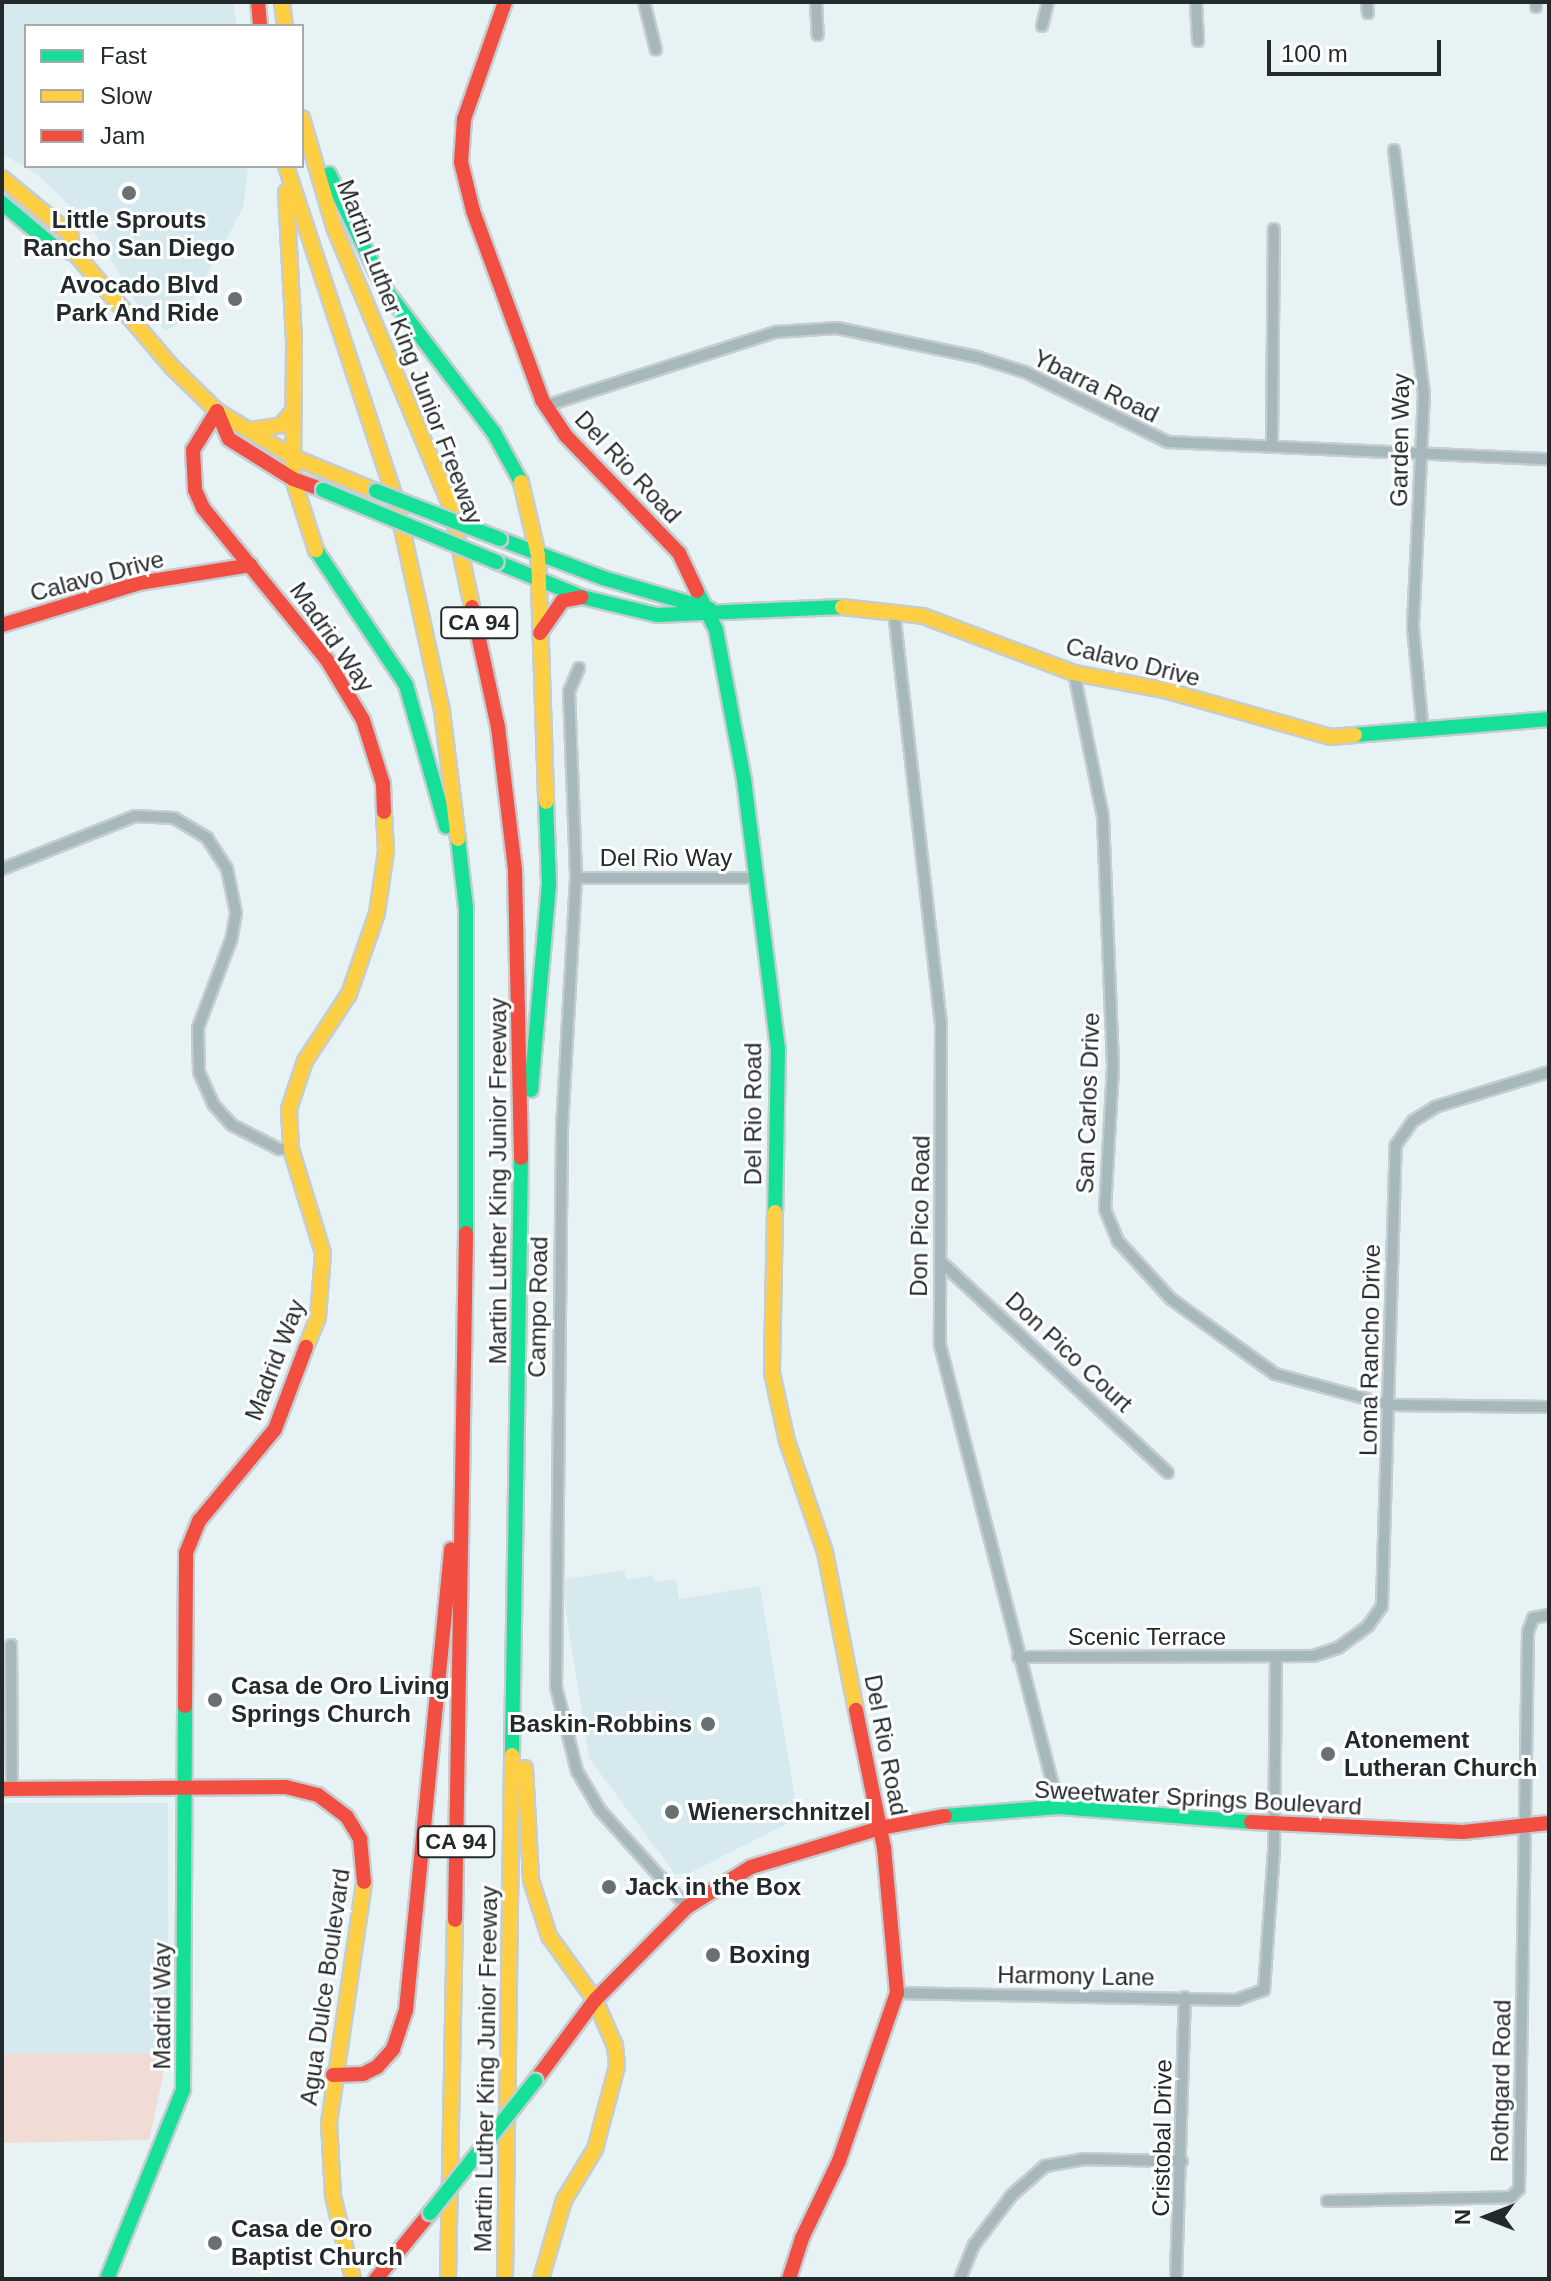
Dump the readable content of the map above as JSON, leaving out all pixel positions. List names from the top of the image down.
{
  "streets": {
    "main road": [
      "Martin Luther King Junior Freeway",
      "Del Rio Road",
      "Calavo Drive",
      "CA 94",
      "Madrid Way",
      "Sweetwater Springs Boulevard",
      "Agua Dulce Boulevard"
    ],
    "street": [
      "Ybarra Road",
      "Garden Way",
      "Del Rio Way",
      "San Carlos Drive",
      "Don Pico Road",
      "Campo Road",
      "Loma Rancho Drive",
      "Don Pico Court",
      "Scenic Terrace",
      "Harmony Lane",
      "Rothgard Road",
      "Cristobal Drive"
    ]
  },
  "crossings": [
    ["Ybarra Road", "Garden Way"],
    ["Ybarra Road", "Del Rio Road"],
    ["Garden Way", "Calavo Drive"],
    ["Del Rio Road", "Calavo Drive"],
    ["Del Rio Road", "Del Rio Way"],
    ["Del Rio Road", "Sweetwater Springs Boulevard"],
    ["Del Rio Road", "Harmony Lane"],
    ["Calavo Drive", "Madrid Way"],
    ["Calavo Drive", "San Carlos Drive"],
    ["Calavo Drive", "Don Pico Road"],
    ["Madrid Way", "Agua Dulce Boulevard"],
    ["Del Rio Way", "Campo Road"],
    ["San Carlos Drive", "Loma Rancho Drive"],
    ["Don Pico Road", "Don Pico Court"],
    ["Don Pico Road", "Scenic Terrace"],
    ["Don Pico Road", "Sweetwater Springs Boulevard"],
    ["Campo Road", "Sweetwater Springs Boulevard"],
    ["Loma Rancho Drive", "Scenic Terrace"],
    ["Sweetwater Springs Boulevard", "Harmony Lane"],
    ["Sweetwater Springs Boulevard", "Rothgard Road"],
    ["Harmony Lane", "Cristobal Drive"]
  ],
  "places": [
    "Little Sprouts Rancho San Diego",
    "Avocado Blvd Park And Ride",
    "Casa de Oro Living Springs Church",
    "Baskin-Robbins",
    "Atonement Lutheran Church",
    "Wienerschnitzel",
    "Jack in the Box",
    "Boxing",
    "Casa de Oro Baptist Church"
  ],
  "legend": ["Fast", "Slow", "Jam"],
  "scale_bar": "100 m",
  "north": "left"
}
